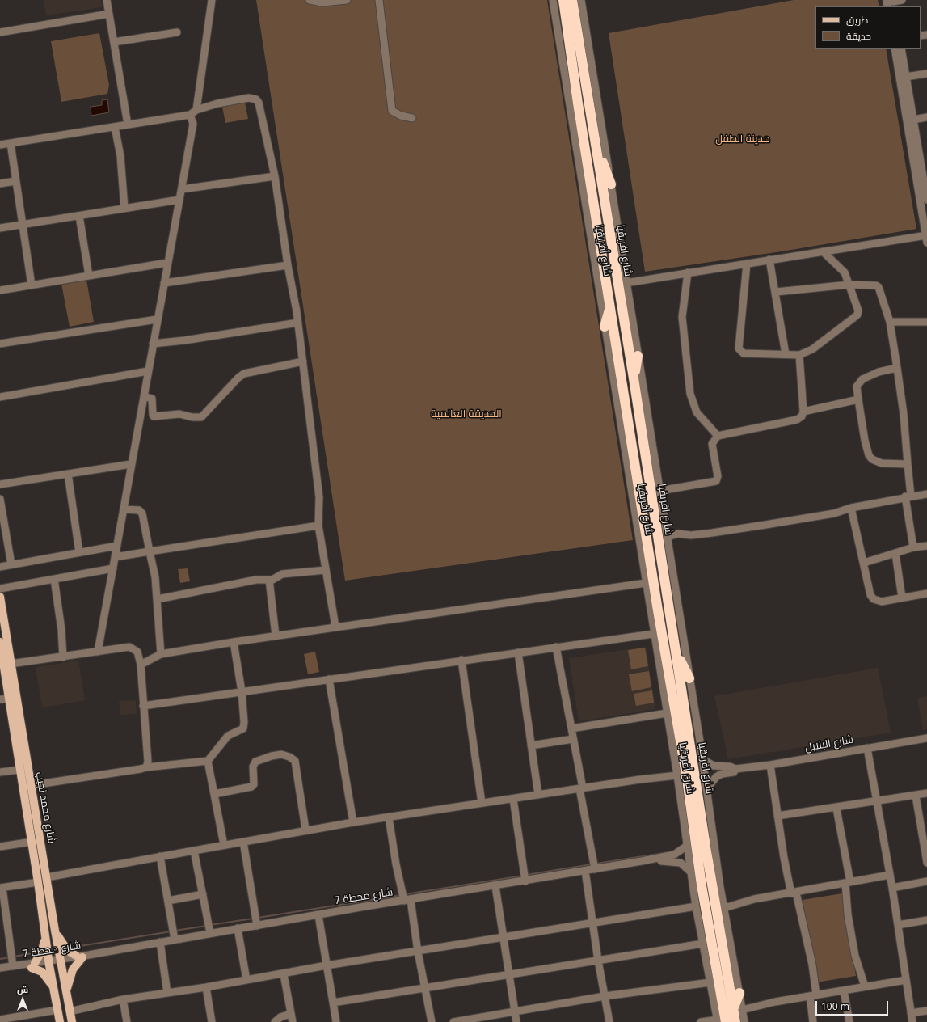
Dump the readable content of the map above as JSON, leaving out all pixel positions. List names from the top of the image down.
{
  "streets": {
    "highway": ["شارع افريقيا"],
    "main road": ["شارع محمد نجيب"],
    "street": ["شارع أفريقيا", "شارع البلابل", "شارع محطة 7"]
  },
  "crossings": [
    ["شارع أفريقيا", "شارع افريقيا"],
    ["شارع أفريقيا", "شارع البلابل"],
    ["شارع محمد نجيب", "شارع محطة 7"]
  ],
  "parks": ["مدينة الطفل", "الحديقة العالمية"],
  "legend": ["طريق", "حديقة"],
  "scale_bar": "100 m",
  "north": "top"
}
